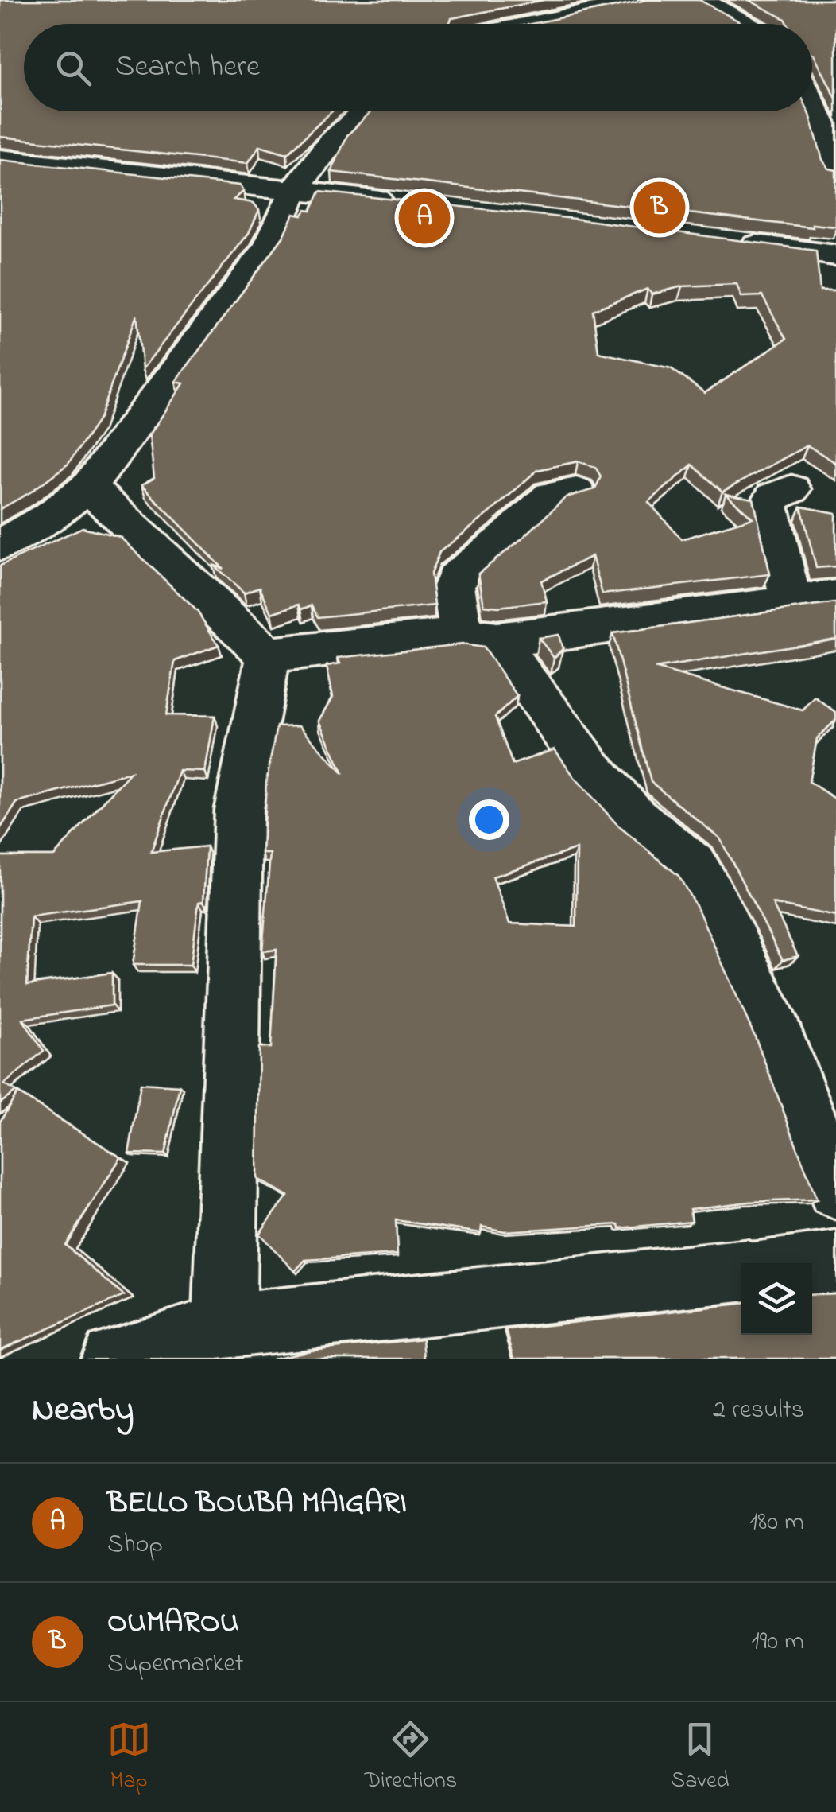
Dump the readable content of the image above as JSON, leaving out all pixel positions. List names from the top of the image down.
{
  "page": {
    "search": "Search here",
    "pins": ["B", "A"],
    "heading": ["Nearby", "2 results"],
    "list": [
      {
        "mark": "A",
        "name": "BELLO BOUBA MAIGARI",
        "note": "Shop",
        "value": "180 m"
      },
      {
        "mark": "B",
        "name": "OUMAROU",
        "note": "Supermarket",
        "value": "190 m"
      }
    ],
    "nav": ["Map", "Directions", "Saved"]
  }
}
